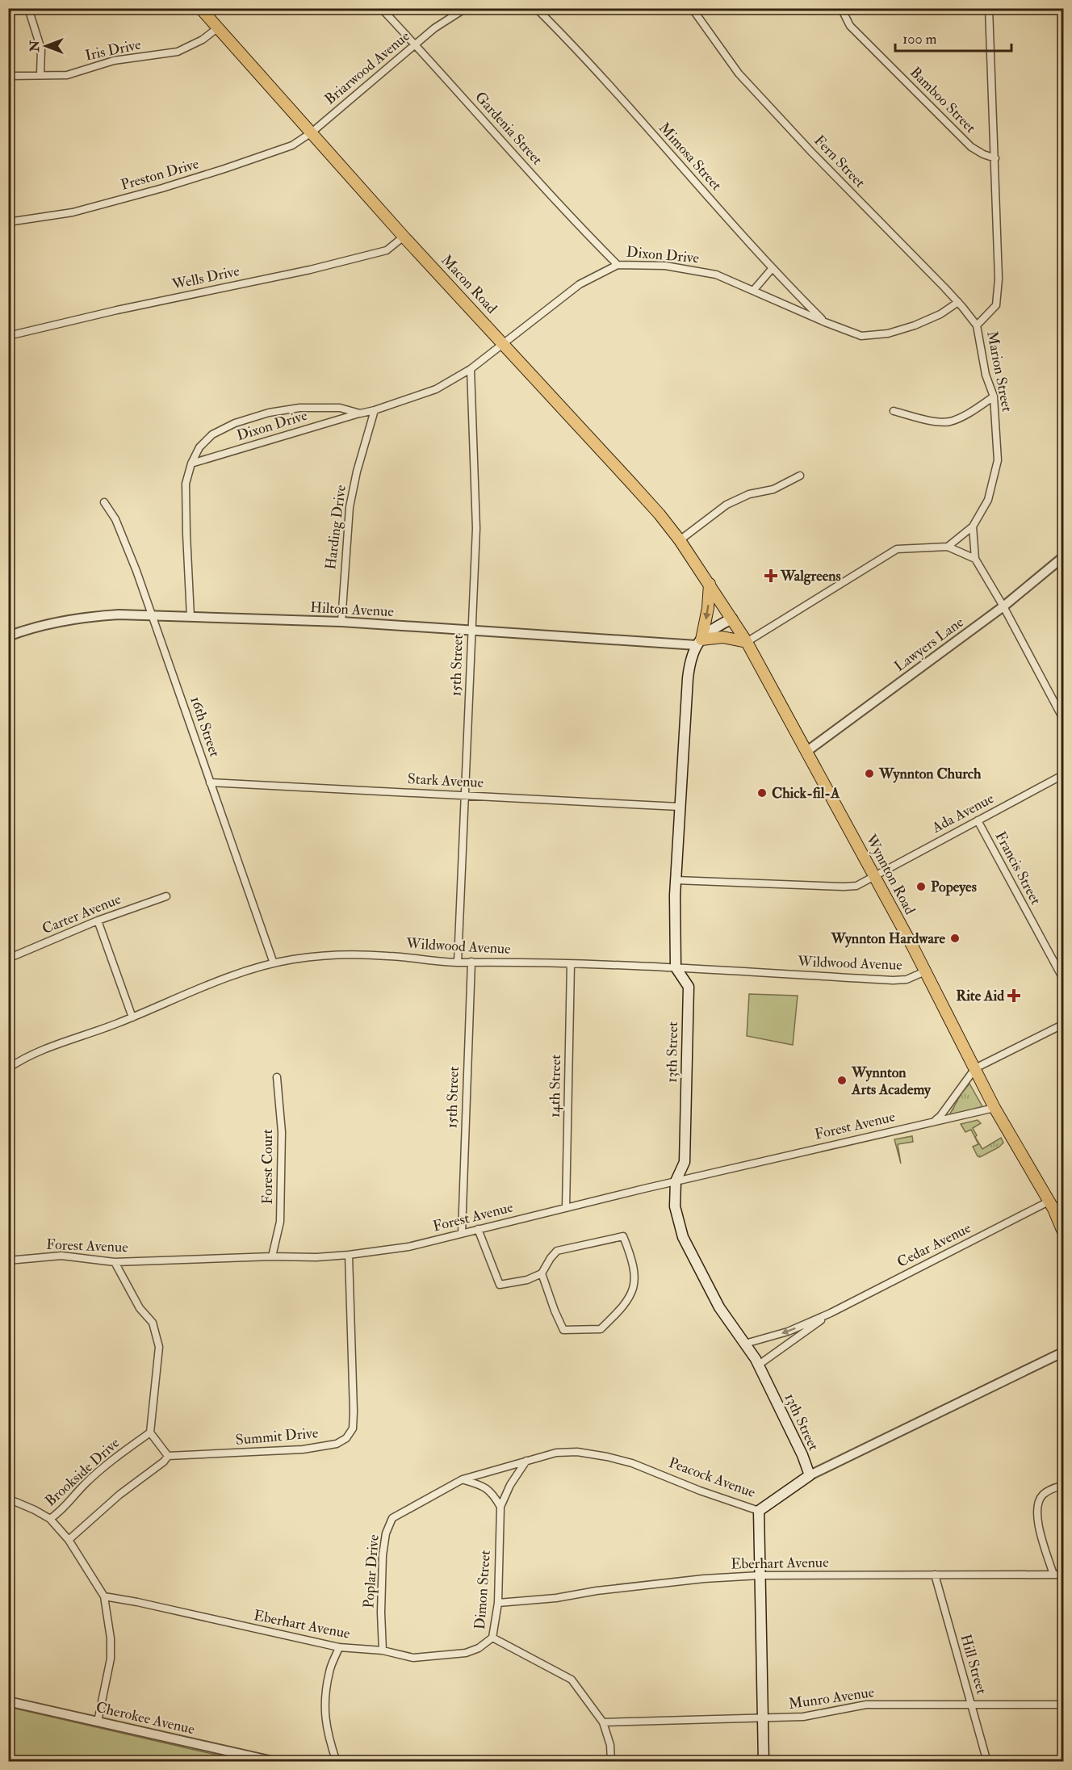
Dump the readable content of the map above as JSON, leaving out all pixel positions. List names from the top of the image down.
{
  "streets": {
    "main road": [
      "Macon Road",
      "Wynnton Road",
      "13th Street",
      "Peacock Avenue"
    ],
    "street": [
      "Iris Drive",
      "Briarwood Avenue",
      "Bamboo Street",
      "Gardenia Street",
      "Mimosa Street",
      "Fern Street",
      "Preston Drive",
      "Dixon Drive",
      "Wells Drive",
      "Marion Street",
      "Harding Drive",
      "Hilton Avenue",
      "Lawyers Lane",
      "15th Street",
      "16th Street",
      "Stark Avenue",
      "Ada Avenue",
      "Francis Street",
      "Carter Avenue",
      "Wildwood Avenue",
      "14th Street",
      "Forest Avenue",
      "Forest Court",
      "Cedar Avenue",
      "Summit Drive",
      "Brookside Drive",
      "Eberhart Avenue",
      "Poplar Drive",
      "Dimon Street",
      "Hill Street",
      "Munro Avenue",
      "Cherokee Avenue"
    ]
  },
  "crossings": [
    ["Iris Drive", "Macon Road"],
    ["Briarwood Avenue", "Gardenia Street"],
    ["Briarwood Avenue", "Preston Drive"],
    ["Briarwood Avenue", "Macon Road"],
    ["Bamboo Street", "Marion Street"],
    ["Gardenia Street", "Dixon Drive"],
    ["Mimosa Street", "Dixon Drive"],
    ["Fern Street", "Dixon Drive"],
    ["Fern Street", "Marion Street"],
    ["Preston Drive", "Macon Road"],
    ["Dixon Drive", "Macon Road"],
    ["Dixon Drive", "Harding Drive"],
    ["Dixon Drive", "Hilton Avenue"],
    ["Dixon Drive", "15th Street"],
    ["Wells Drive", "Macon Road"],
    ["Macon Road", "Wynnton Road"],
    ["Harding Drive", "Hilton Avenue"],
    ["Hilton Avenue", "15th Street"],
    ["Hilton Avenue", "16th Street"],
    ["Lawyers Lane", "Wynnton Road"],
    ["15th Street", "Stark Avenue"],
    ["15th Street", "Wildwood Avenue"],
    ["15th Street", "Forest Avenue"],
    ["16th Street", "Stark Avenue"],
    ["16th Street", "Wildwood Avenue"],
    ["Ada Avenue", "Francis Street"],
    ["Ada Avenue", "Wynnton Road"],
    ["Wynnton Road", "Wildwood Avenue"],
    ["Wynnton Road", "Forest Avenue"],
    ["Wynnton Road", "Cedar Avenue"],
    ["Wildwood Avenue", "13th Street"],
    ["Wildwood Avenue", "14th Street"],
    ["13th Street", "Forest Avenue"],
    ["13th Street", "Peacock Avenue"],
    ["14th Street", "Forest Avenue"],
    ["Forest Avenue", "Forest Court"],
    ["Forest Avenue", "Summit Drive"],
    ["Peacock Avenue", "Eberhart Avenue"],
    ["Peacock Avenue", "Poplar Drive"],
    ["Peacock Avenue", "Dimon Street"],
    ["Eberhart Avenue", "Poplar Drive"],
    ["Eberhart Avenue", "Dimon Street"],
    ["Eberhart Avenue", "Hill Street"],
    ["Poplar Drive", "Dimon Street"],
    ["Dimon Street", "Munro Avenue"],
    ["Hill Street", "Munro Avenue"]
  ],
  "places": {
    "health": ["Walgreens", "Rite Aid"],
    "other": [
      "Wynnton Church",
      "Chick-fil-A",
      "Popeyes",
      "Wynnton Hardware",
      "Wynnton Arts Academy"
    ]
  },
  "scale_bar": "100 m",
  "north": "left"
}
